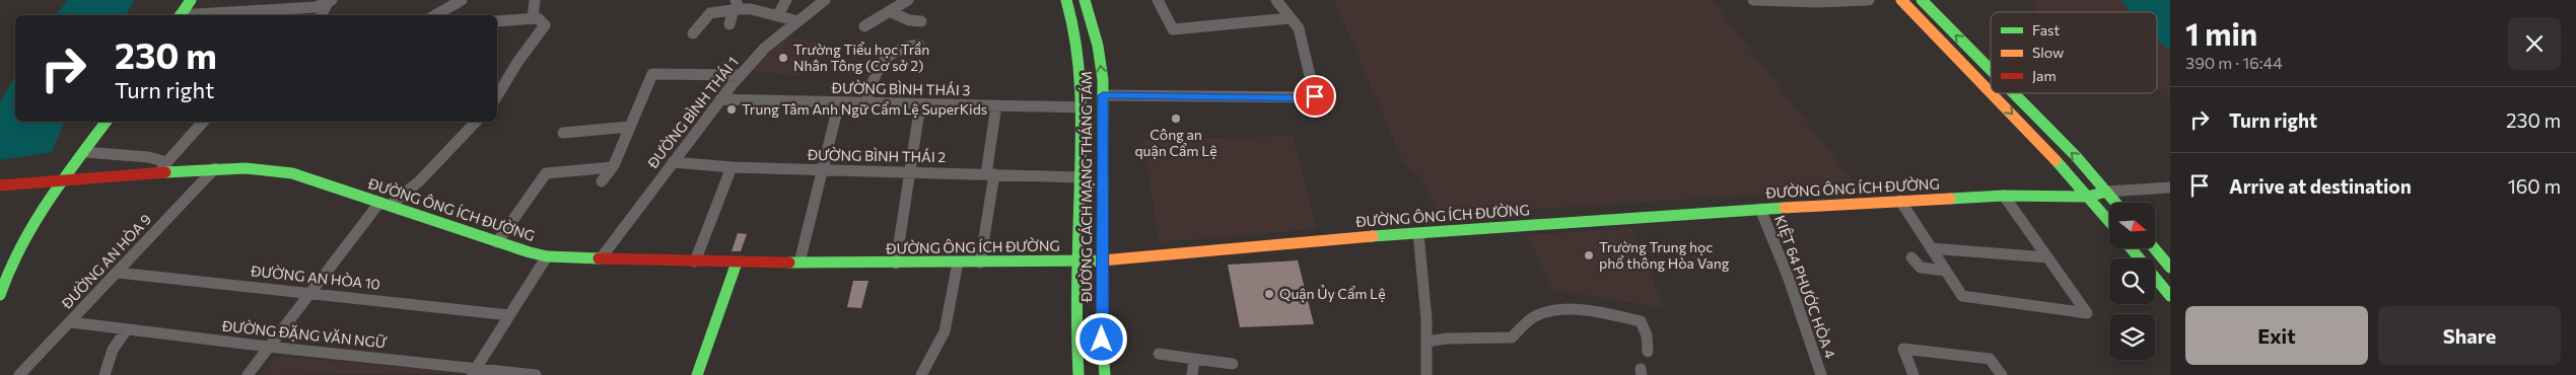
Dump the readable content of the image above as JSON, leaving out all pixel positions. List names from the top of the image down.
{
  "streets": {
    "main road": ["ĐƯỜNG CÁCH MẠNG THÁNG TÁM", "ĐƯỜNG ÔNG ÍCH ĐƯỜNG"],
    "street": [
      "ĐƯỜNG BÌNH THÁI 3",
      "ĐƯỜNG BÌNH THÁI 1",
      "ĐƯỜNG BÌNH THÁI 2",
      "ĐƯỜNG AN HÒA 9",
      "ĐƯỜNG AN HÒA 10",
      "KIỆT 64 PHƯỚC HÒA 4",
      "ĐƯỜNG ĐẶNG VĂN NGỮ"
    ]
  },
  "crossings": [
    ["ĐƯỜNG BÌNH THÁI 3", "ĐƯỜNG BÌNH THÁI 1"],
    ["ĐƯỜNG BÌNH THÁI 3", "ĐƯỜNG CÁCH MẠNG THÁNG TÁM"],
    ["ĐƯỜNG BÌNH THÁI 1", "ĐƯỜNG BÌNH THÁI 2"],
    ["ĐƯỜNG BÌNH THÁI 1", "ĐƯỜNG ÔNG ÍCH ĐƯỜNG"],
    ["ĐƯỜNG BÌNH THÁI 2", "ĐƯỜNG CÁCH MẠNG THÁNG TÁM"],
    ["ĐƯỜNG CÁCH MẠNG THÁNG TÁM", "ĐƯỜNG ÔNG ÍCH ĐƯỜNG"],
    ["ĐƯỜNG ÔNG ÍCH ĐƯỜNG", "ĐƯỜNG AN HÒA 9"],
    ["ĐƯỜNG ÔNG ÍCH ĐƯỜNG", "KIỆT 64 PHƯỚC HÒA 4"],
    ["ĐƯỜNG AN HÒA 9", "ĐƯỜNG AN HÒA 10"],
    ["ĐƯỜNG AN HÒA 9", "ĐƯỜNG ĐẶNG VĂN NGỮ"]
  ],
  "places": [
    "Trường Tiểu học Trần Nhân Tông (Cơ sở 2)",
    "Trung Tâm Anh Ngữ Cẩm Lệ SuperKids",
    "Công an quận Cẩm Lệ",
    "Trường Trung học phổ thông Hòa Vang",
    "Quận Ủy Cẩm Lệ"
  ],
  "legend": ["Fast", "Slow", "Jam"],
  "north": "right",
  "page": {
    "heading": ["1 min", "390 m · 16:44"],
    "turn": ["230 m", "Turn right"],
    "list": [
      {
        "name": "Turn right",
        "value": "230 m"
      },
      {
        "name": "Arrive at destination",
        "value": "160 m"
      }
    ],
    "buttons": ["Exit", "Share"]
  }
}
